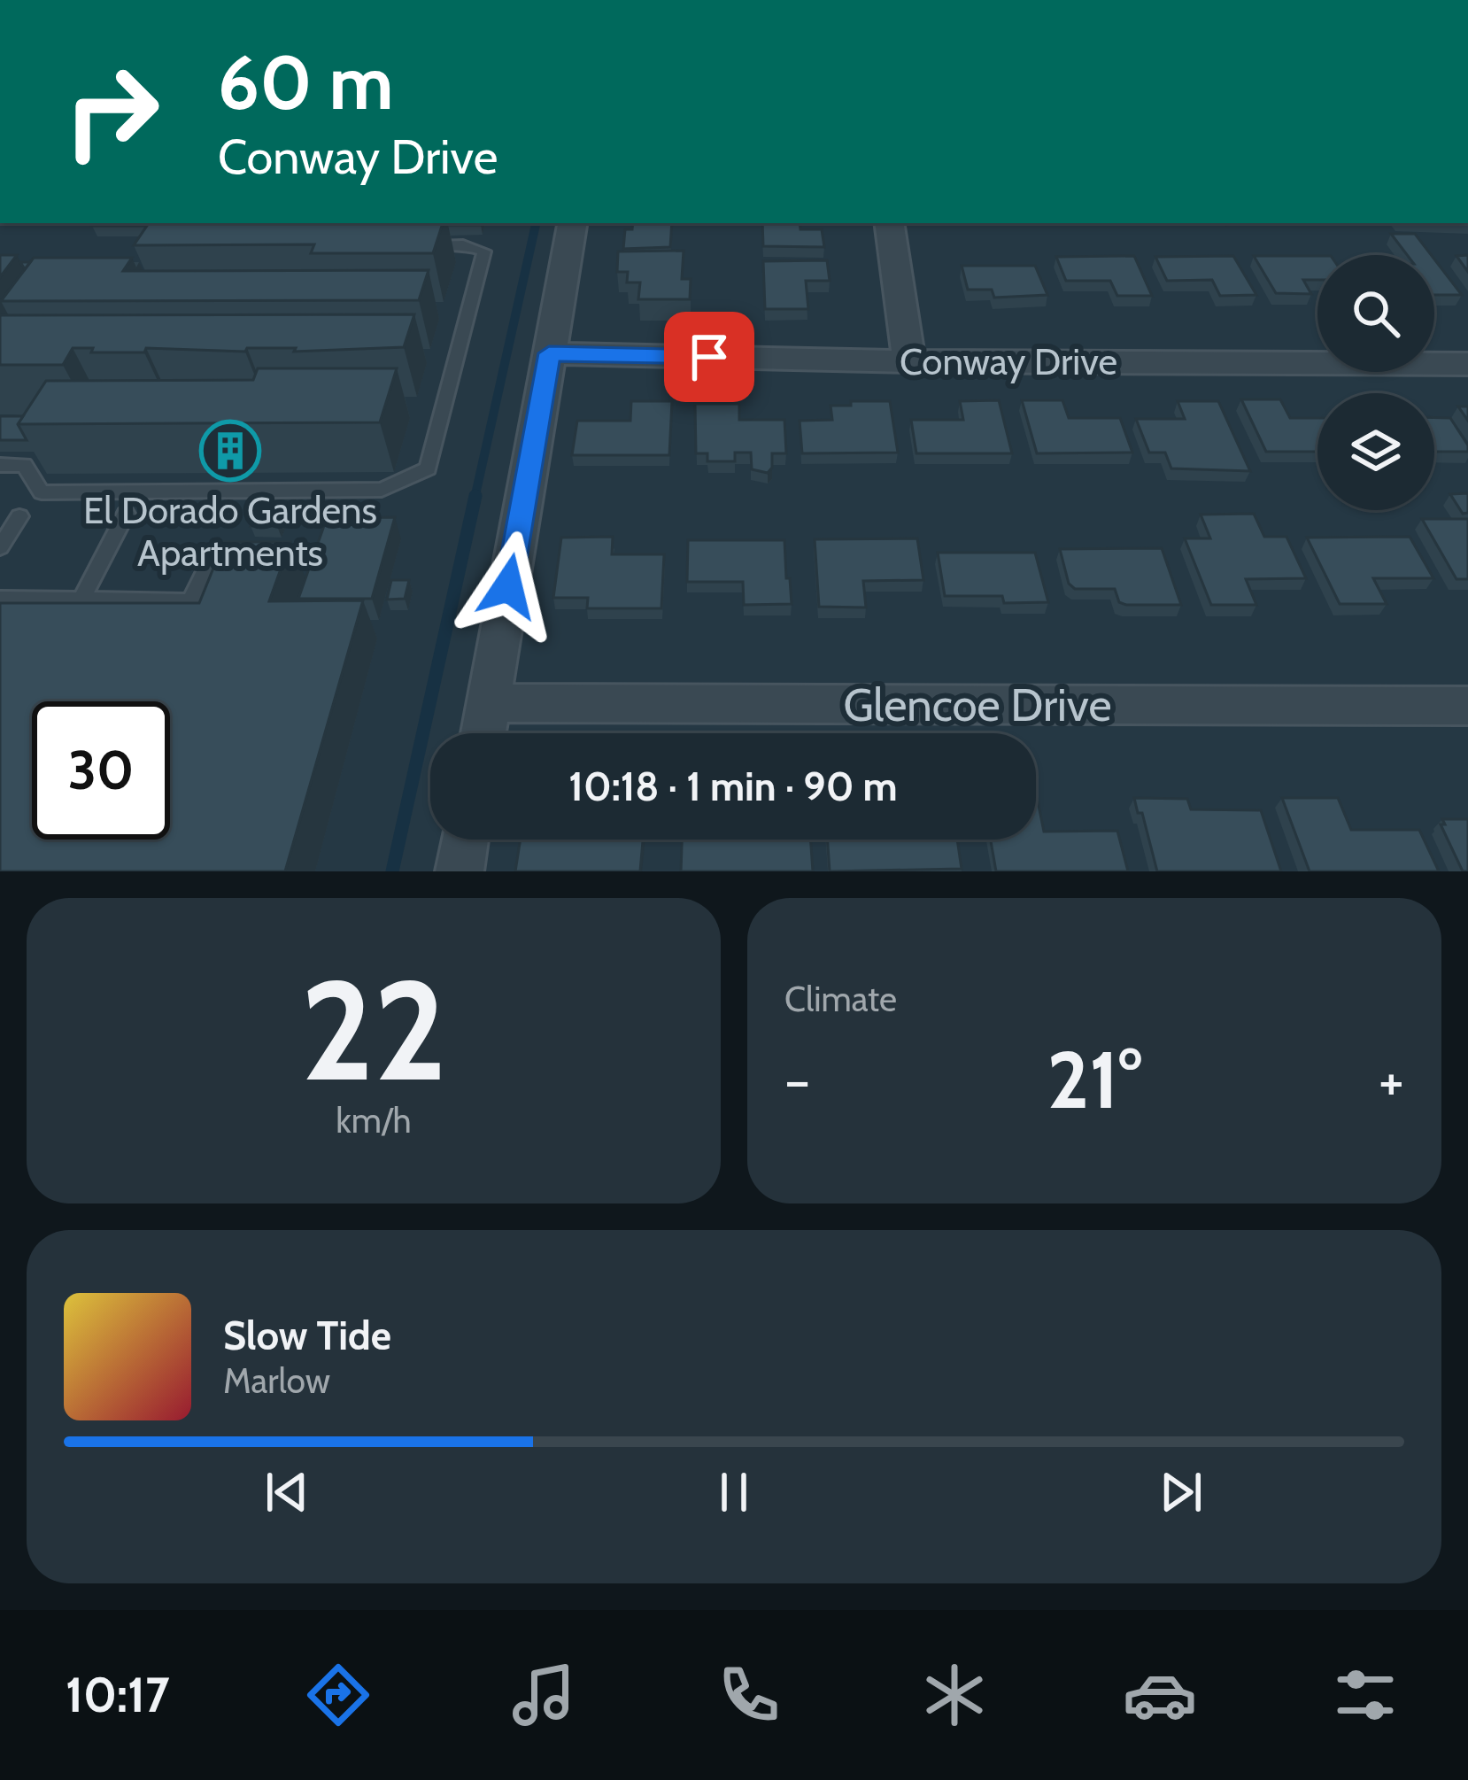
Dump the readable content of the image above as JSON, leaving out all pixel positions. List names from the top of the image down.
{
  "streets": {
    "street": ["Conway Drive", "Glencoe Drive"]
  },
  "places": {
    "building": ["El Dorado Gardens Apartments"]
  },
  "page": {
    "turn": ["60 m", "Conway Drive"],
    "limit": "30",
    "trip": "10:18 · 1 min · 90 m",
    "tile": [
      ["22", "km/h"],
      "Climate"
    ],
    "heat": ["−", "21°", "+"],
    "song": ["Slow Tide", "Marlow"],
    "tabs": "10:17"
  }
}
